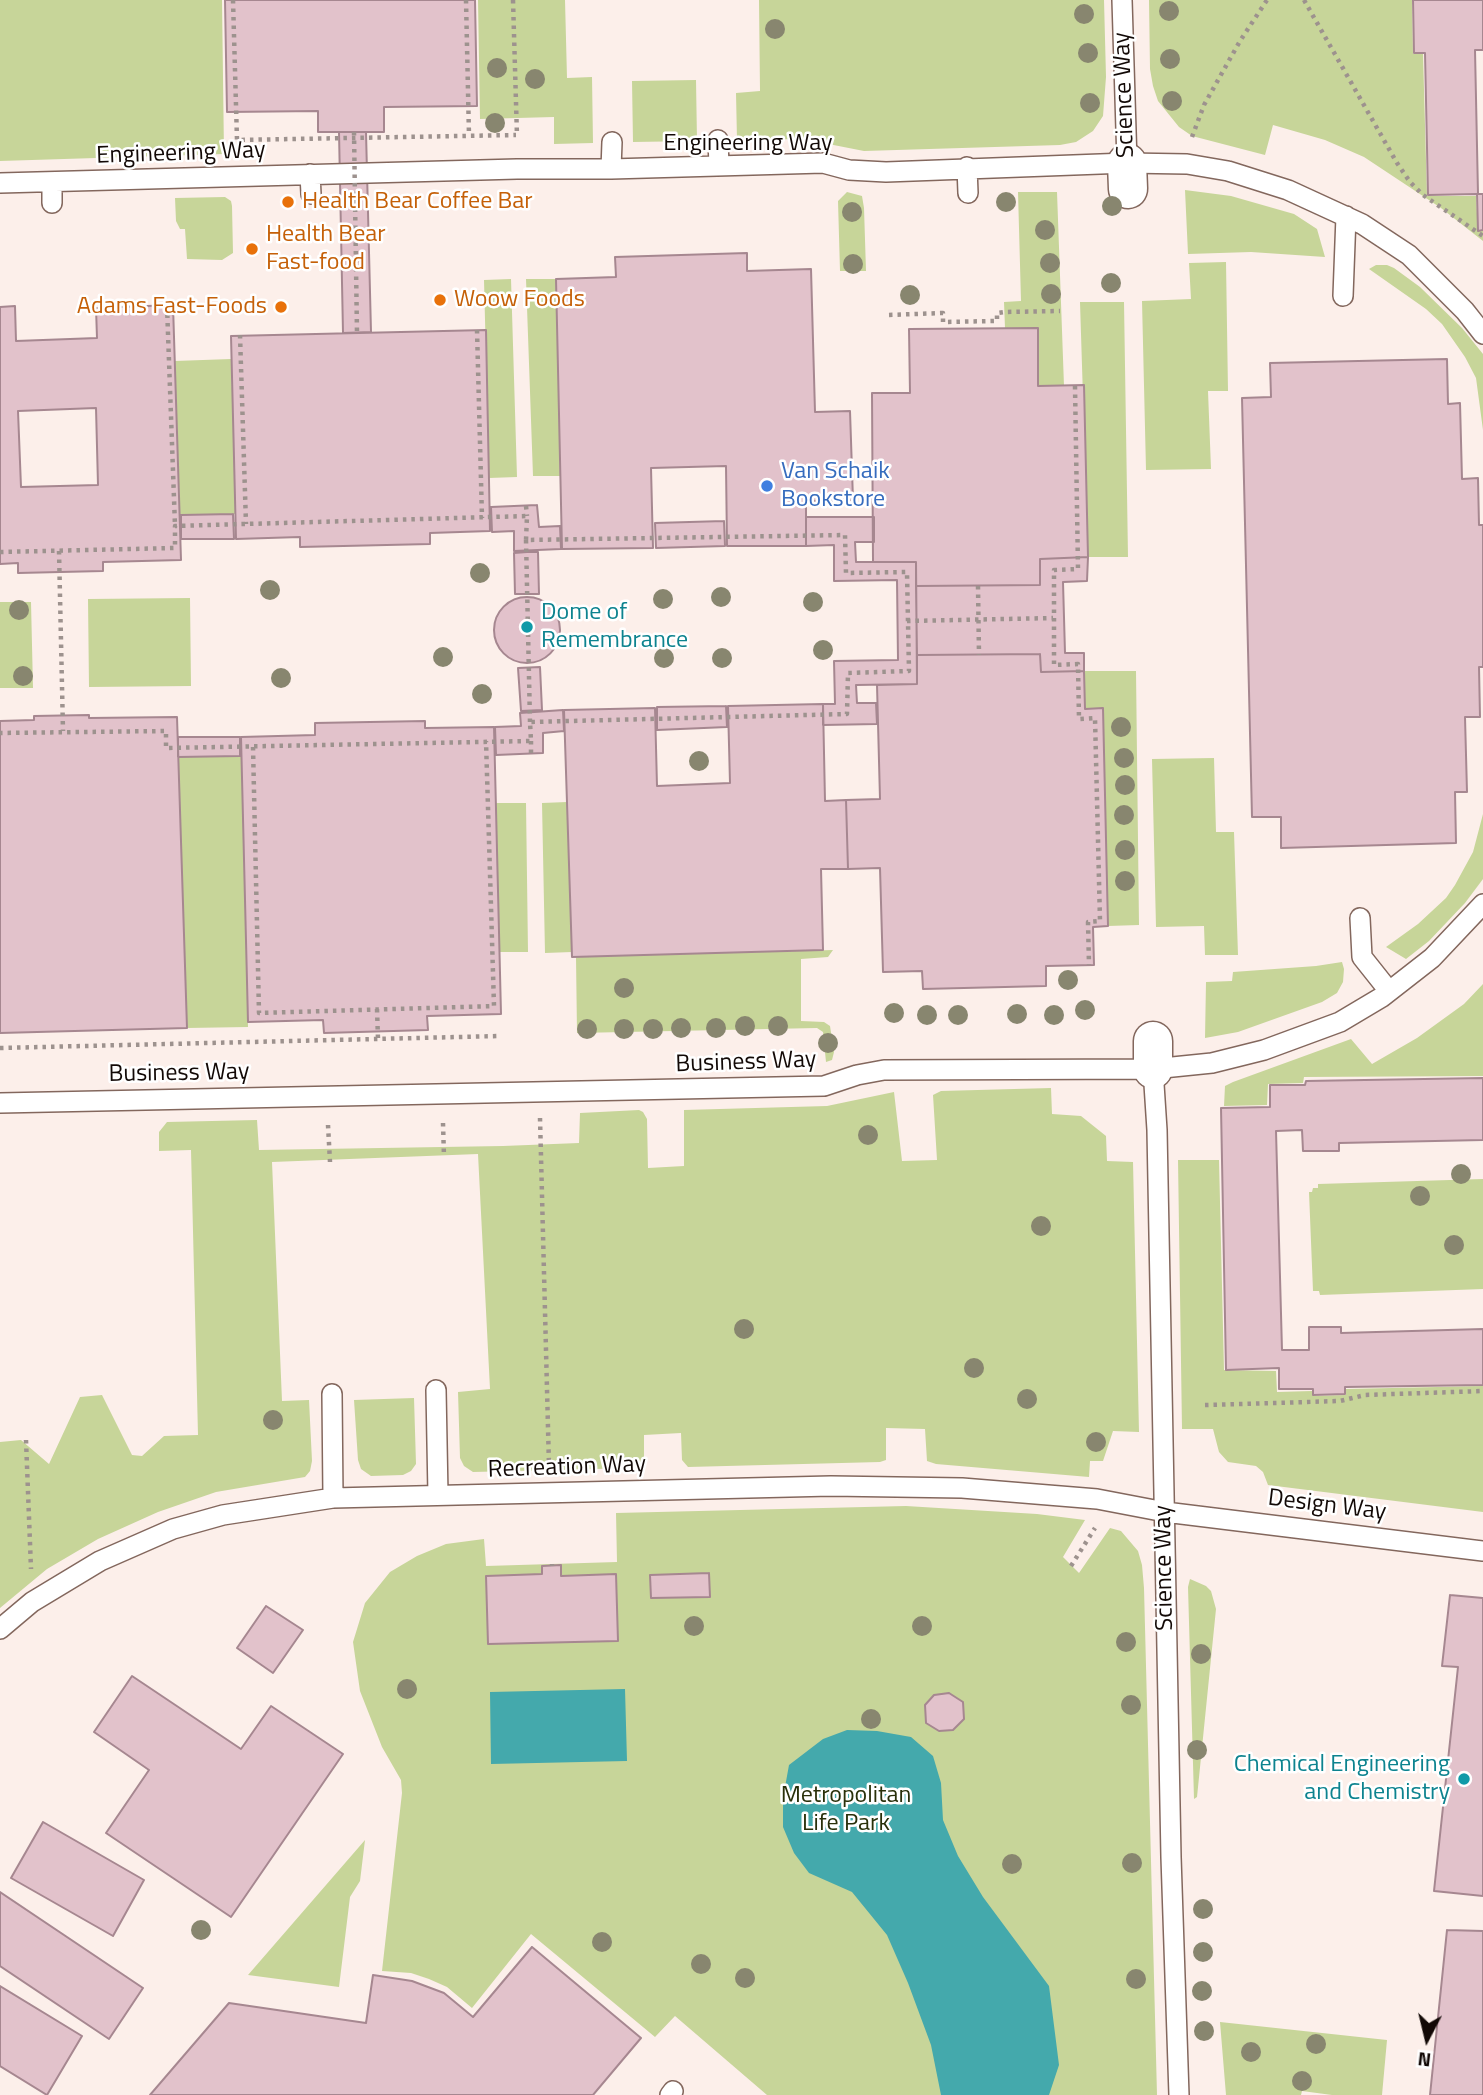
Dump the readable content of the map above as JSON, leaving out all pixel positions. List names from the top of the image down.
{
  "streets": {
    "lane": [
      "Science Way",
      "Engineering Way",
      "Business Way",
      "Recreation Way",
      "Design Way"
    ]
  },
  "crossings": [
    ["Science Way", "Engineering Way"],
    ["Science Way", "Business Way"],
    ["Science Way", "Recreation Way"],
    ["Science Way", "Design Way"],
    ["Recreation Way", "Design Way"]
  ],
  "parks": ["Metropolitan Life Park"],
  "places": [
    "Health Bear Coffee Bar",
    "Health Bear Fast-food",
    "Woow Foods",
    "Adams Fast-Foods",
    "Van Schaik Bookstore",
    "Dome of Remembrance",
    "Chemical Engineering and Chemistry"
  ],
  "north": "bottom"
}
